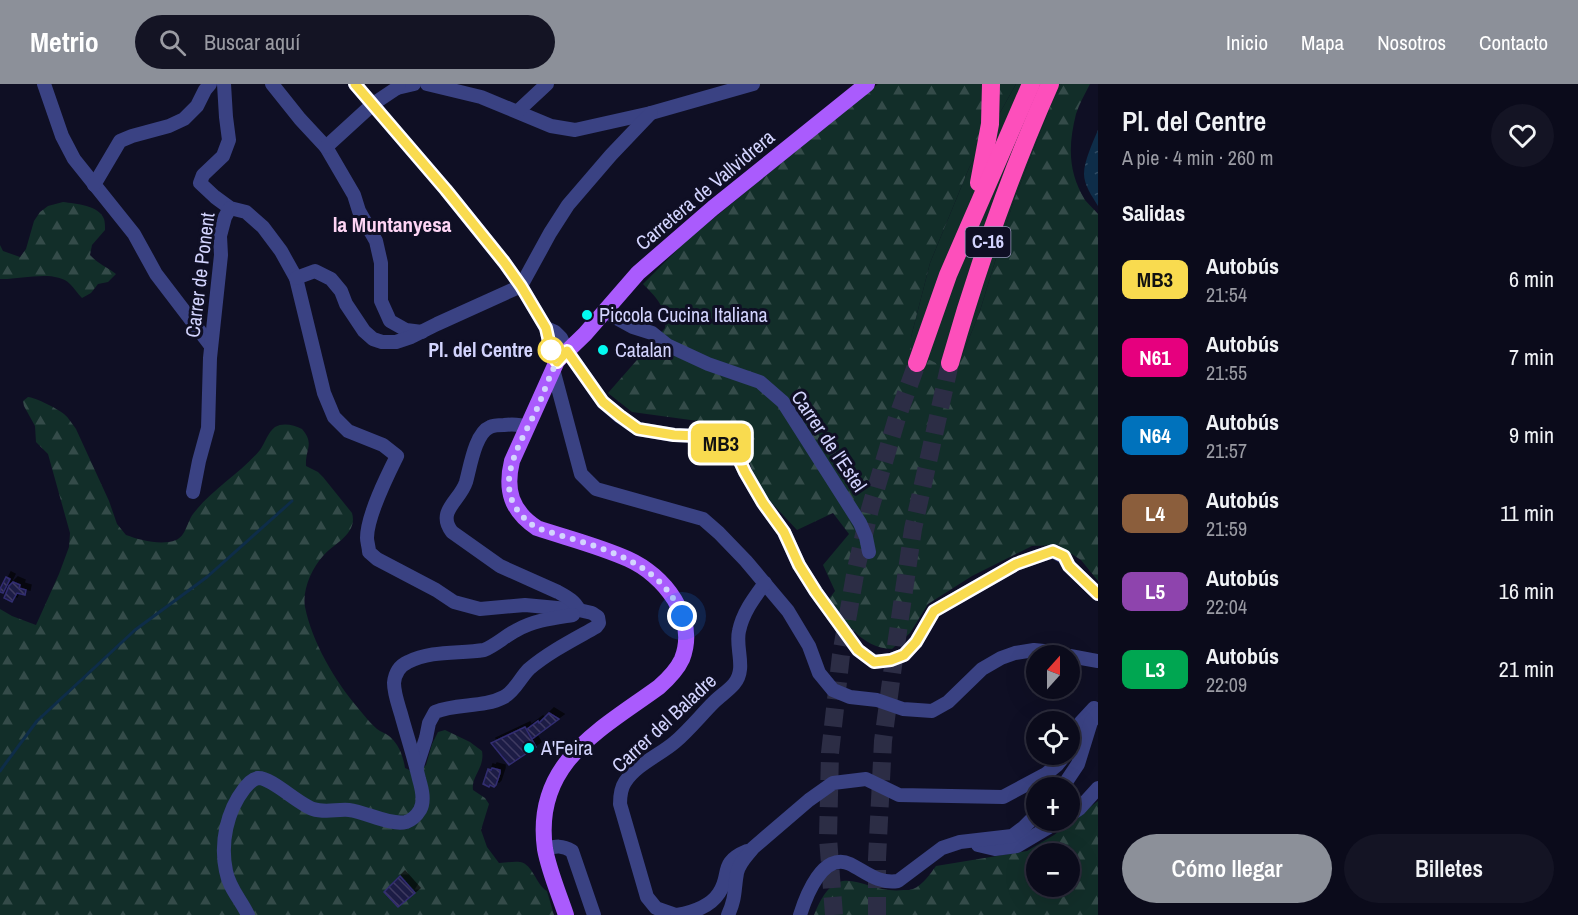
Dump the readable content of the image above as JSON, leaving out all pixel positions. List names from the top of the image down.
{
  "streets": {
    "highway": ["C-16"],
    "main road": ["Carretera de Vallvidrera"],
    "street": ["Carrer de Ponent", "Carrer de l'Estel", "Carrer del Baladre"]
  },
  "crossings": [
    ["Carretera de Vallvidrera", "Carrer de l'Estel"]
  ],
  "districts": ["la Muntanyesa"],
  "places": [
    "Piccola Cucina Italiana",
    "Pl. del Centre",
    "Catalan",
    "A'Feira"
  ],
  "lines": ["bus line MB3"],
  "north": "top",
  "page": {
    "header": "Metrio",
    "search": "Buscar aquí",
    "nav": [
      "Inicio",
      "Mapa",
      "Nosotros",
      "Contacto"
    ],
    "on_map": "MB3",
    "heading": [
      ["Pl. del Centre", "A pie · 4 min · 260 m"],
      "Salidas"
    ],
    "list": [
      {
        "mark": "MB3",
        "name": "Autobús",
        "note": "21:54",
        "value": "6 min"
      },
      {
        "mark": "N61",
        "name": "Autobús",
        "note": "21:55",
        "value": "7 min"
      },
      {
        "mark": "N64",
        "name": "Autobús",
        "note": "21:57",
        "value": "9 min"
      },
      {
        "mark": "L4",
        "name": "Autobús",
        "note": "21:59",
        "value": "11 min"
      },
      {
        "mark": "L5",
        "name": "Autobús",
        "note": "22:04",
        "value": "16 min"
      },
      {
        "mark": "L3",
        "name": "Autobús",
        "note": "22:09",
        "value": "21 min"
      }
    ],
    "map_buttons": ["+", "−"],
    "buttons": ["Cómo llegar", "Billetes"]
  }
}
